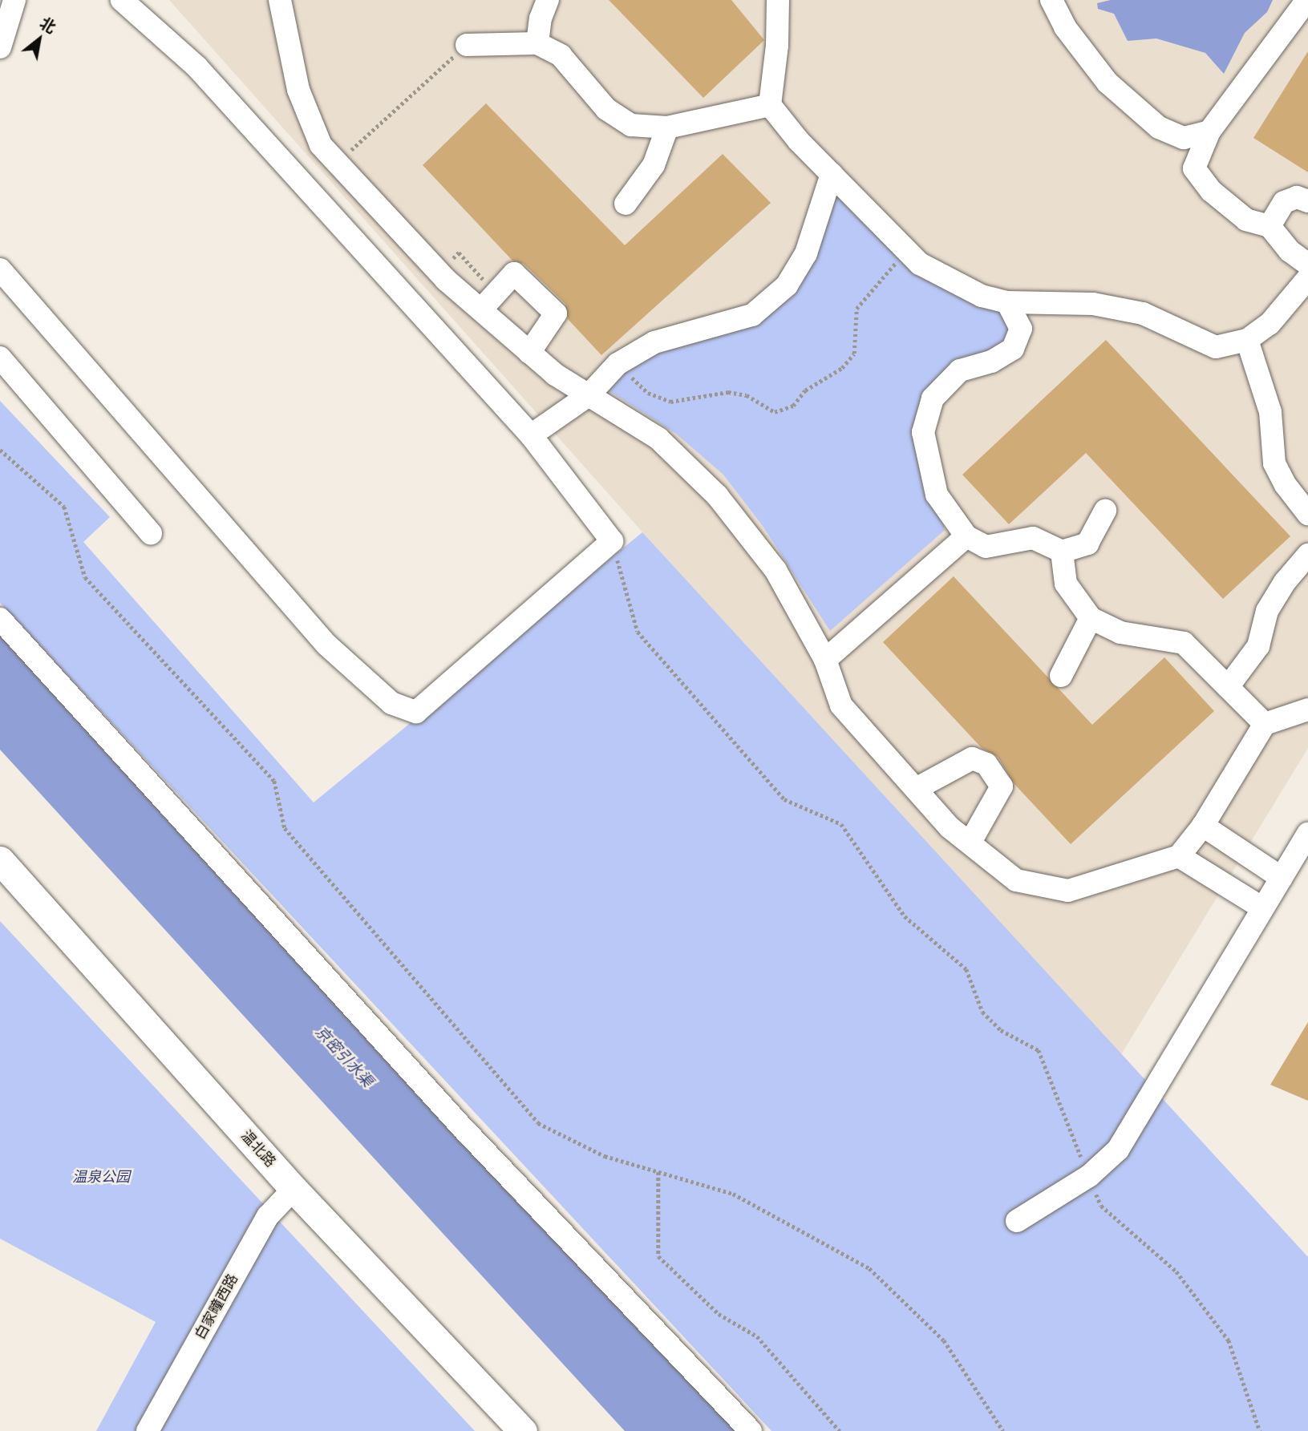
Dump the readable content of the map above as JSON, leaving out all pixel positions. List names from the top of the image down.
{
  "streets": {
    "main road": ["温北路"],
    "street": ["白家疃西路"]
  },
  "crossings": [
    ["温北路", "白家疃西路"]
  ],
  "water": ["京密引水渠"],
  "parks": ["温泉公园"],
  "north": "top right"
}
